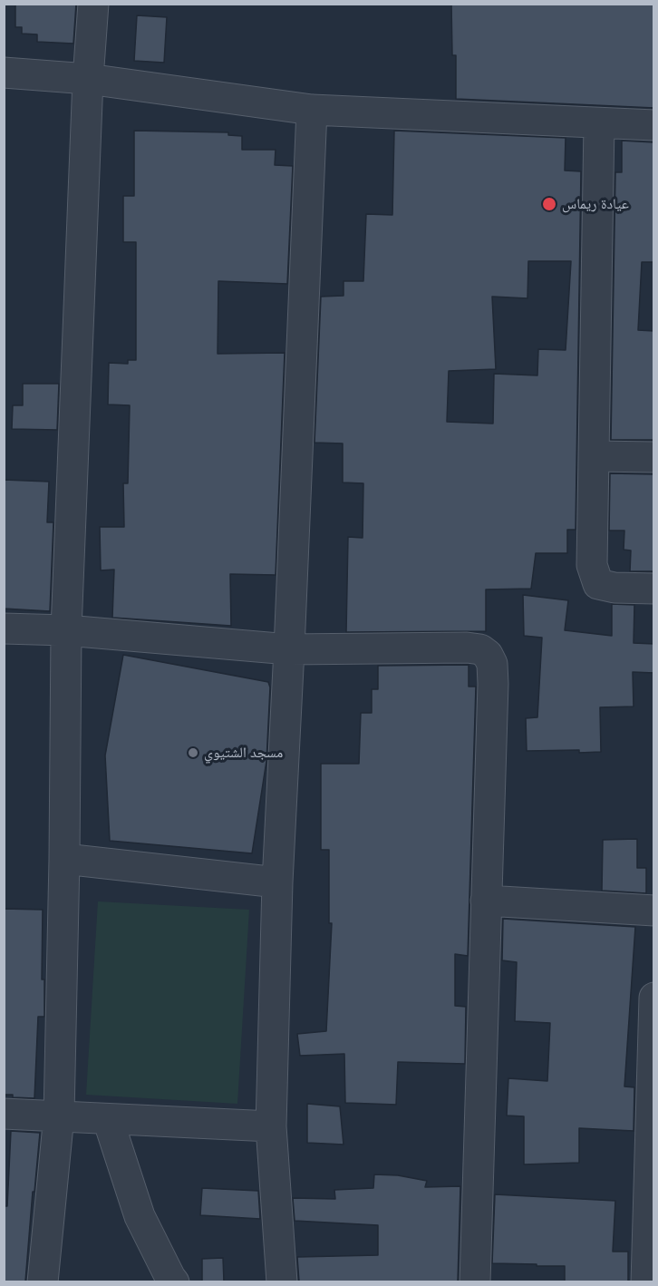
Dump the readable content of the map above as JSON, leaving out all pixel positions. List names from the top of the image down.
{
  "places": ["عيادة ريماس", "مسجد الشتيوي"]
}
